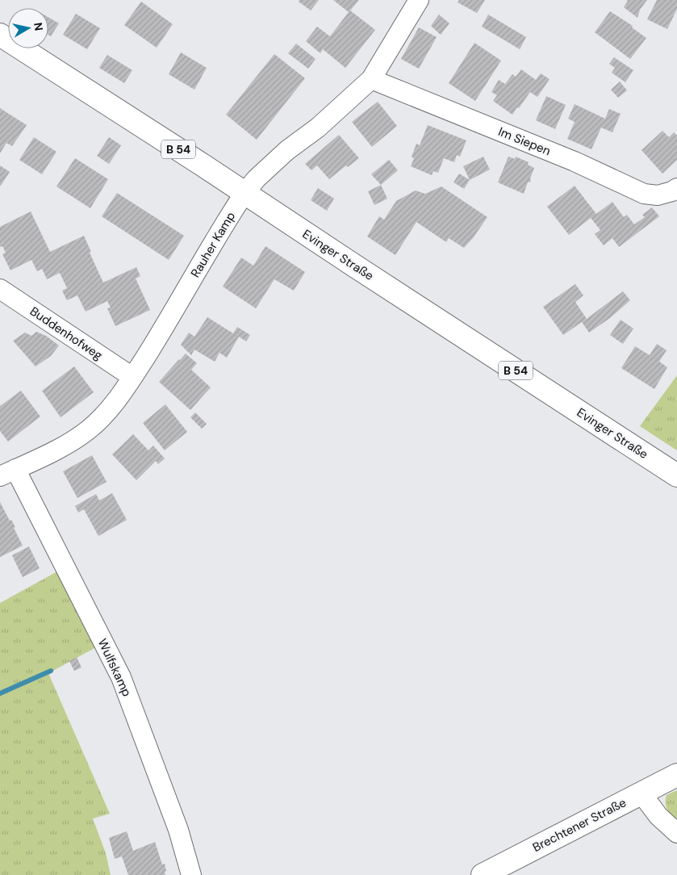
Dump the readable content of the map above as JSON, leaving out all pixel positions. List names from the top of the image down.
{
  "streets": {
    "main road": ["B 54", "Evinger Straße", "Brechtener Straße"],
    "street": [
      "Im Siepen",
      "Rauher Kamp",
      "Buddenhofweg",
      "Wulfskamp"
    ]
  },
  "crossings": [
    ["Im Siepen", "Rauher Kamp"],
    ["Rauher Kamp", "Evinger Straße"],
    ["Rauher Kamp", "Buddenhofweg"],
    ["Rauher Kamp", "Wulfskamp"]
  ],
  "north": "right"
}
